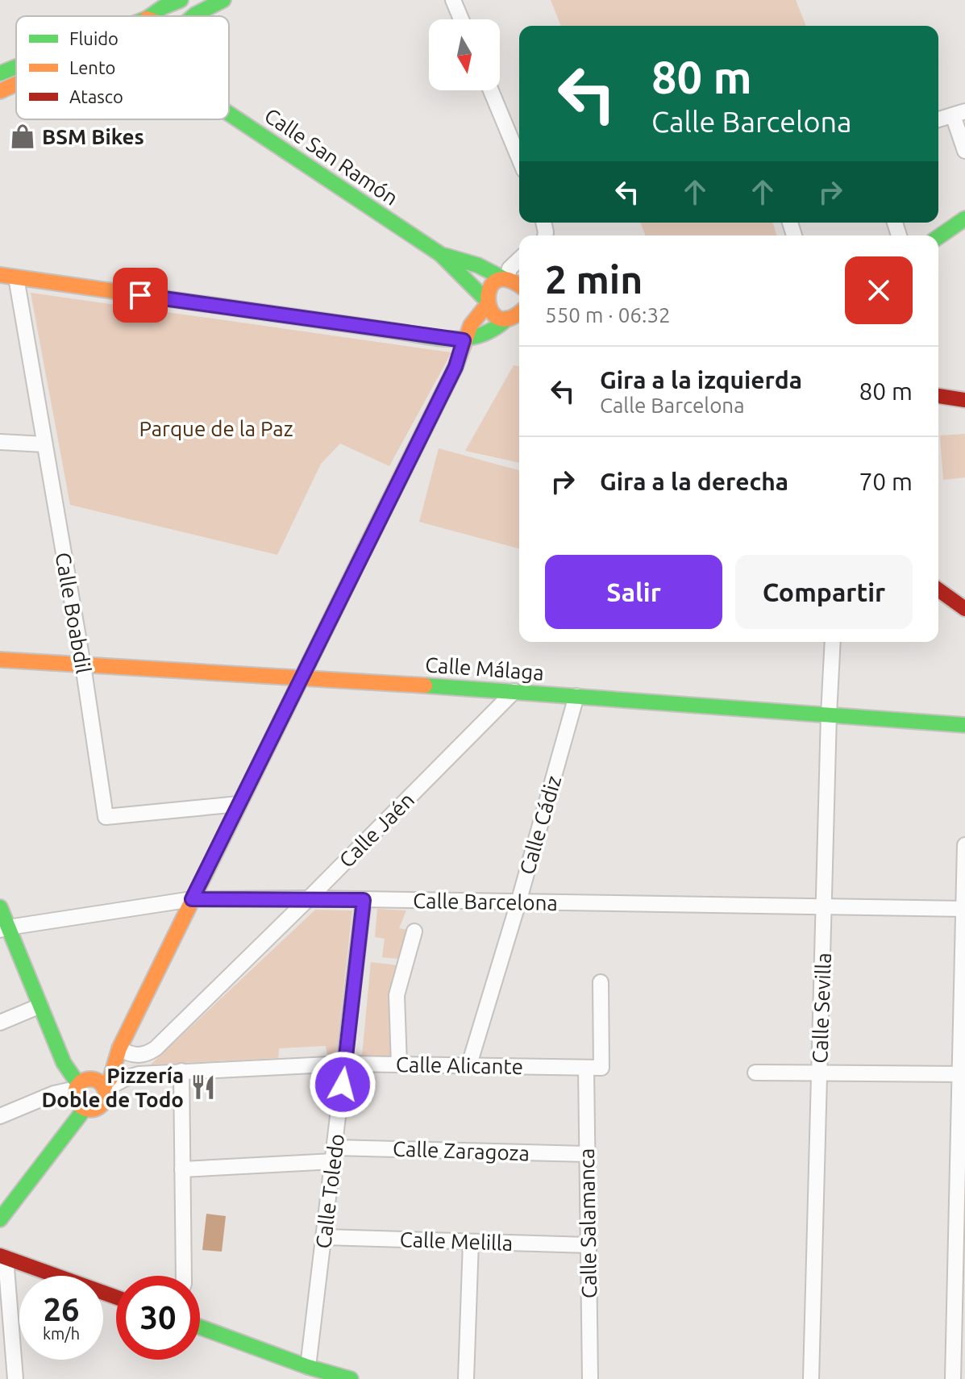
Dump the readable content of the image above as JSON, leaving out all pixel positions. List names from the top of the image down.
{
  "streets": {
    "street": [
      "Calle San Ramón",
      "Calle Boabdil",
      "Calle Málaga",
      "Calle Cádiz",
      "Calle Jaén",
      "Calle Barcelona",
      "Calle Sevilla",
      "Calle Alicante",
      "Calle Zaragoza",
      "Calle Toledo",
      "Calle Salamanca",
      "Calle Melilla"
    ]
  },
  "crossings": [
    ["Calle Boabdil", "Calle Málaga"],
    ["Calle Málaga", "Calle Cádiz"],
    ["Calle Málaga", "Calle Jaén"],
    ["Calle Málaga", "Calle Sevilla"],
    ["Calle Cádiz", "Calle Barcelona"],
    ["Calle Cádiz", "Calle Alicante"],
    ["Calle Jaén", "Calle Barcelona"],
    ["Calle Barcelona", "Calle Sevilla"],
    ["Calle Barcelona", "Calle Toledo"],
    ["Calle Alicante", "Calle Toledo"],
    ["Calle Alicante", "Calle Salamanca"],
    ["Calle Zaragoza", "Calle Toledo"],
    ["Calle Zaragoza", "Calle Salamanca"],
    ["Calle Toledo", "Calle Melilla"],
    ["Calle Salamanca", "Calle Melilla"]
  ],
  "parks": ["Parque de la Paz"],
  "places": {
    "shop": ["BSM Bikes"],
    "restaurant": ["Pizzería Doble de Todo"]
  },
  "legend": ["Fluido", "Lento", "Atasco"],
  "north": "bottom",
  "page": {
    "turn": ["80 m", "Calle Barcelona"],
    "heading": ["2 min", "550 m · 06:32"],
    "list": [
      {
        "name": "Gira a la izquierda",
        "note": "Calle Barcelona",
        "value": "80 m"
      },
      {
        "name": "Gira a la derecha",
        "value": "70 m"
      }
    ],
    "buttons": ["Salir", "Compartir"],
    "speed": "26 km/h",
    "limit": "30"
  }
}
